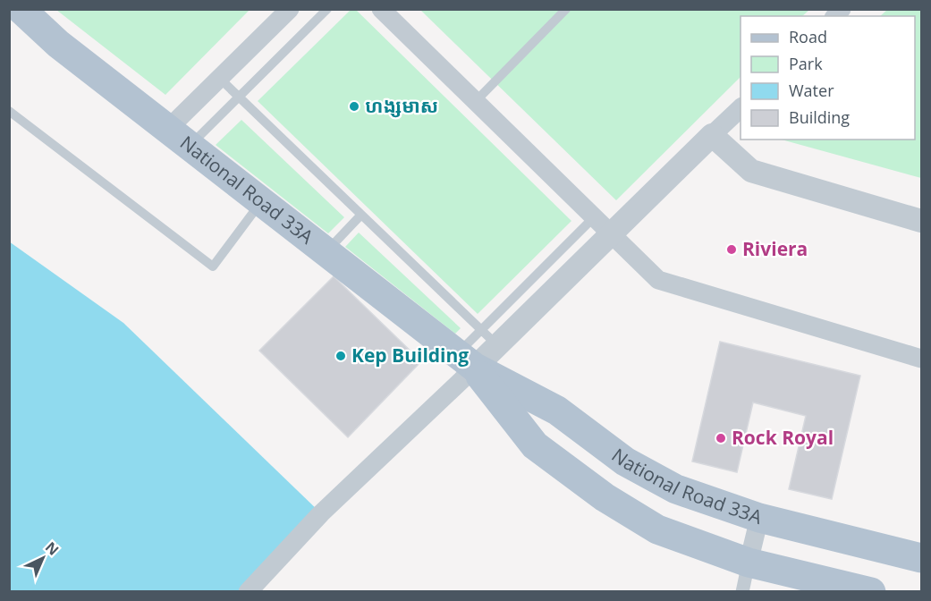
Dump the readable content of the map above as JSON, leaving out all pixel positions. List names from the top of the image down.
{
  "streets": {
    "main road": ["National Road 33A"]
  },
  "places": [
    "ហង្សមាស",
    "Riviera",
    "Kep Building",
    "Rock Royal"
  ],
  "legend": [
    "Road",
    "Park",
    "Water",
    "Building"
  ],
  "north": "top right"
}
